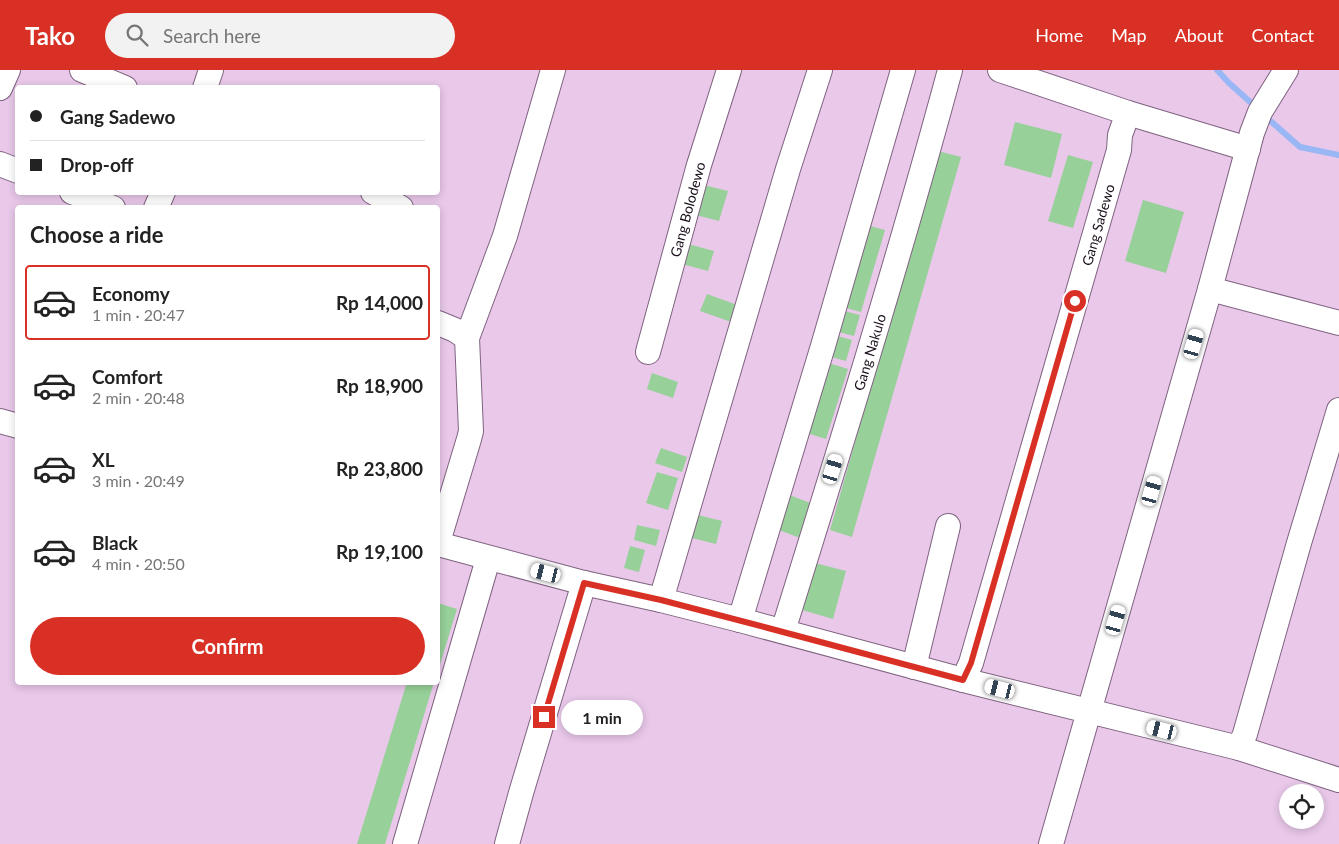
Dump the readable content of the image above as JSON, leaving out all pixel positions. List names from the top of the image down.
{
  "streets": {
    "street": ["Gang Bolodewo", "Gang Sadewo", "Gang Nakulo"]
  },
  "page": {
    "header": "Tako",
    "search": "Search here",
    "nav": [
      "Home",
      "Map",
      "About",
      "Contact"
    ],
    "banner": ["Gang Sadewo", "Drop-off"],
    "heading": "Choose a ride",
    "list": [
      {
        "name": "Economy",
        "note": "1 min · 20:47",
        "value": "Rp 14,000"
      },
      {
        "name": "Comfort",
        "note": "2 min · 20:48",
        "value": "Rp 18,900"
      },
      {
        "name": "XL",
        "note": "3 min · 20:49",
        "value": "Rp 23,800"
      },
      {
        "name": "Black",
        "note": "4 min · 20:50",
        "value": "Rp 19,100"
      }
    ],
    "buttons": "Confirm",
    "bubble": "1 min"
  }
}
